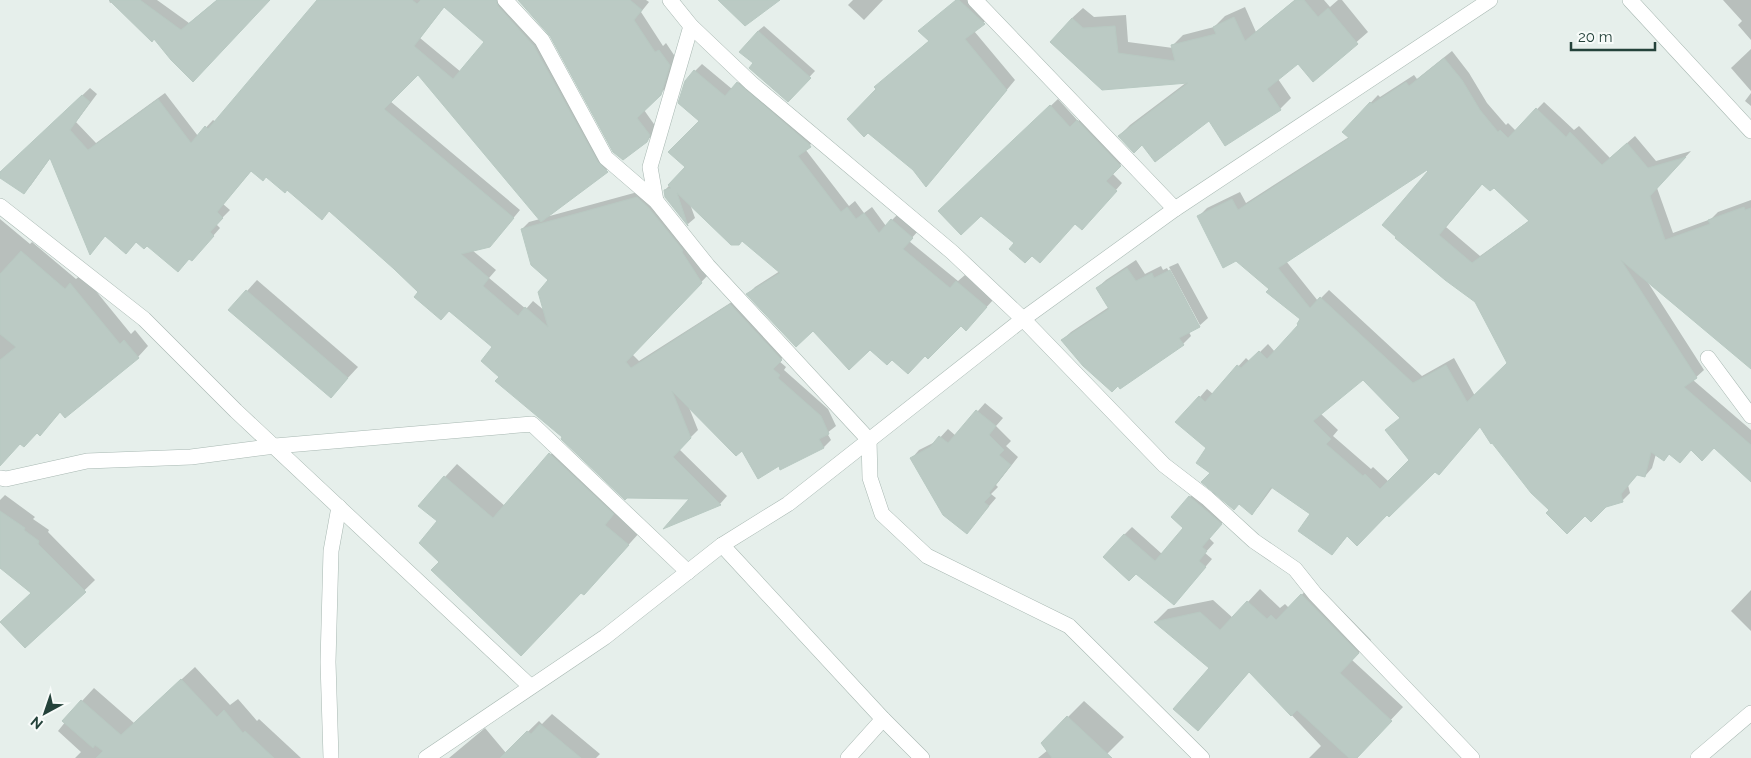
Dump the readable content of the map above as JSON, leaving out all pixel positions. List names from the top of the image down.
{
  "scale_bar": "20 m",
  "north": "bottom left"
}
